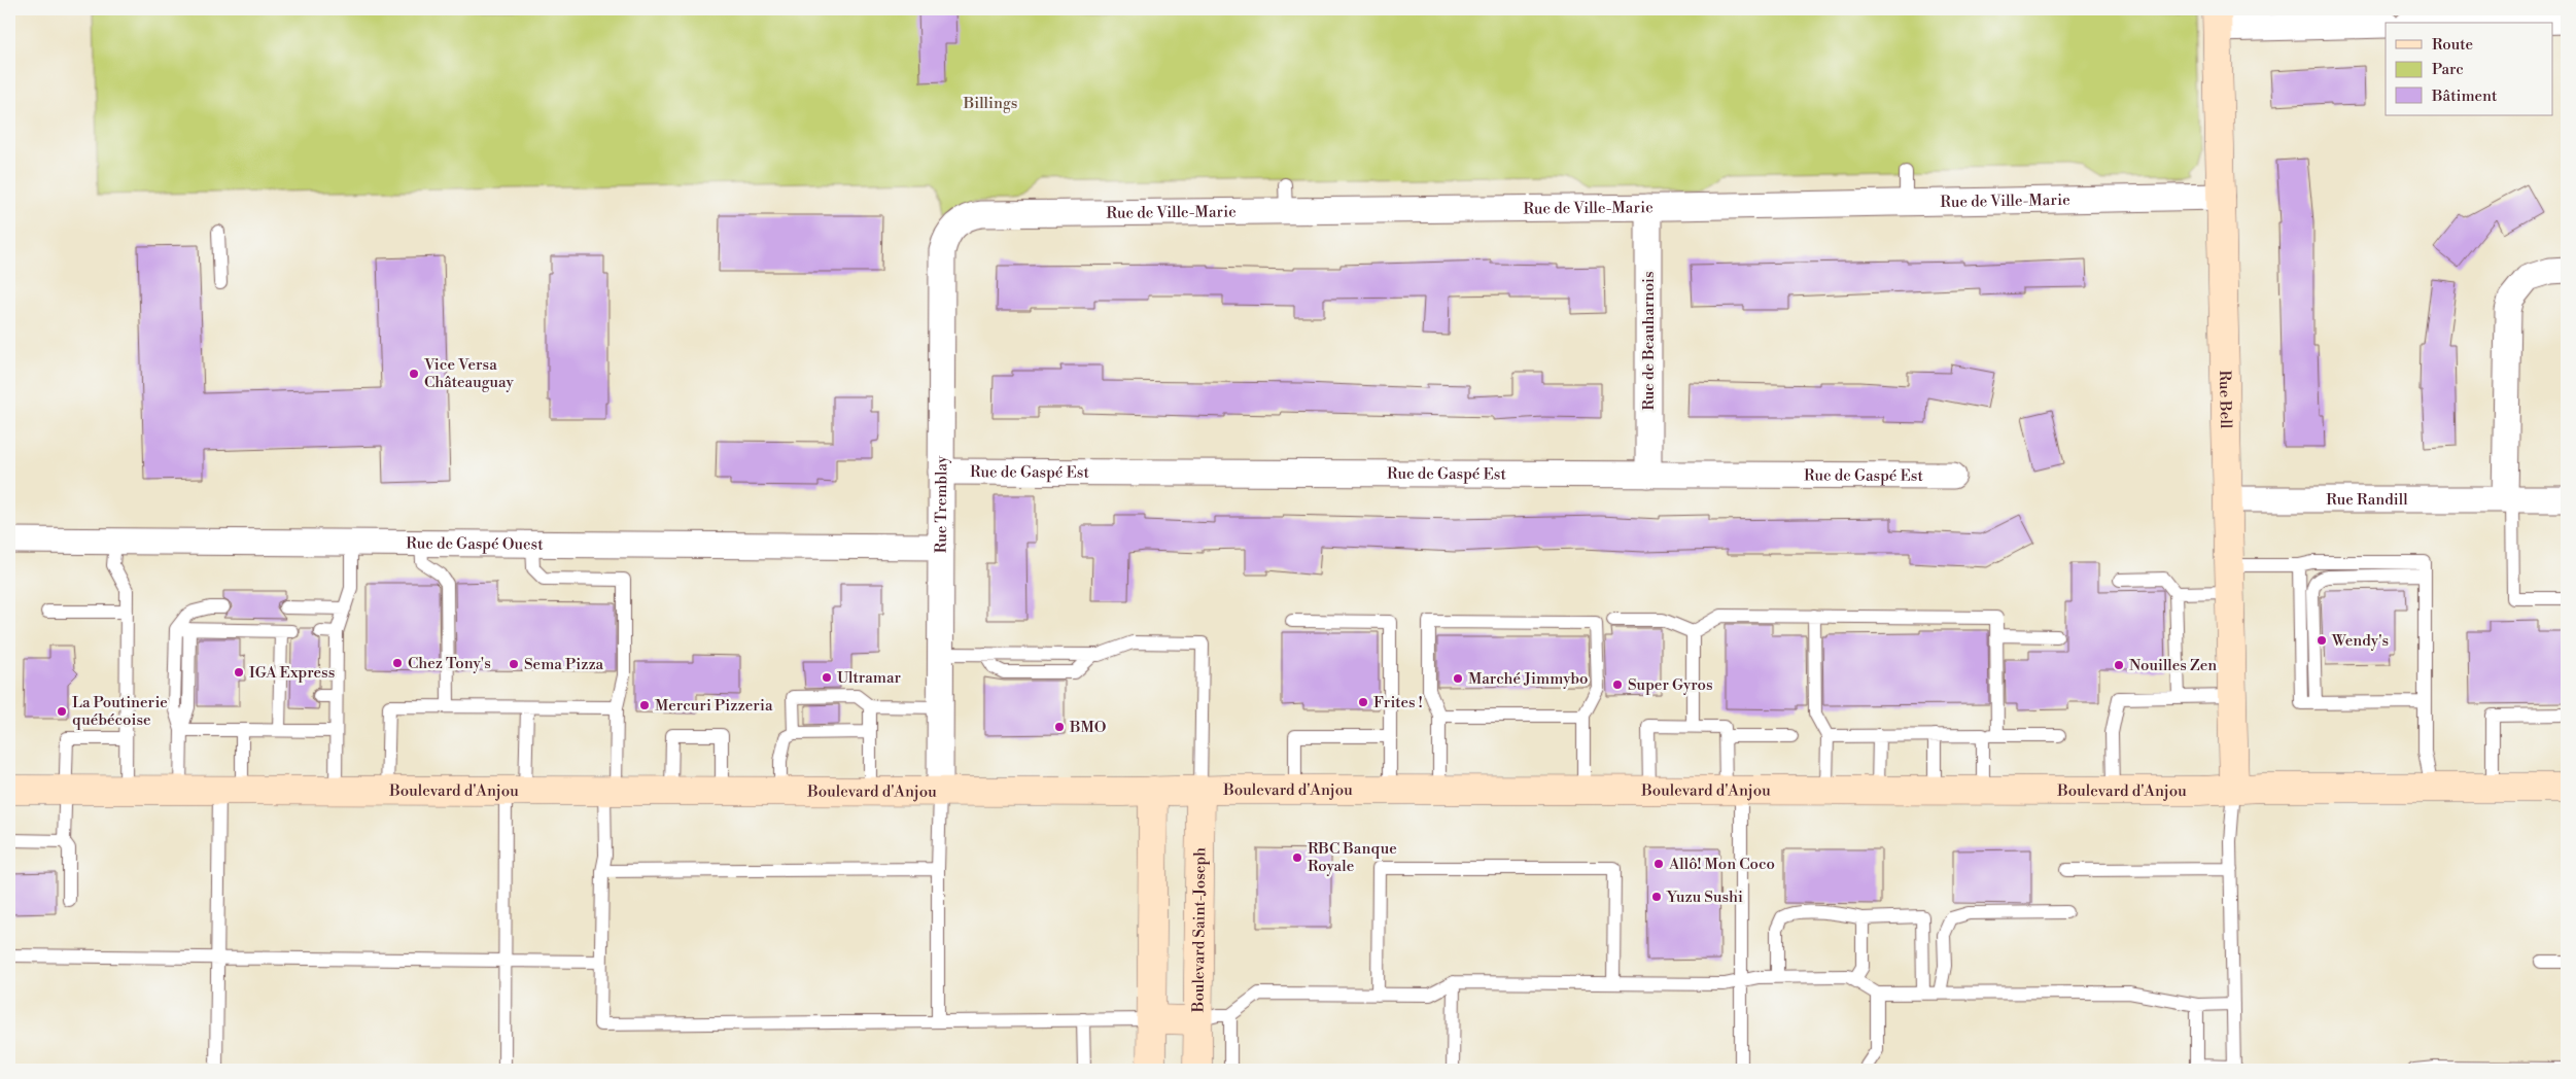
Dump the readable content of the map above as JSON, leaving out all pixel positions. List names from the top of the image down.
{
  "streets": {
    "street": [
      "Rue de Ville-Marie",
      "Rue de Beauharnois",
      "Rue Bell",
      "Rue de Gaspé Est",
      "Rue Randill",
      "Rue Tremblay",
      "Rue de Gaspé Ouest",
      "Boulevard d'Anjou",
      "Boulevard Saint-Joseph"
    ]
  },
  "crossings": [
    ["Rue de Ville-Marie", "Rue de Beauharnois"],
    ["Rue de Ville-Marie", "Rue Bell"],
    ["Rue de Ville-Marie", "Rue Tremblay"],
    ["Rue de Beauharnois", "Rue de Gaspé Est"],
    ["Rue Bell", "Rue Randill"],
    ["Rue Bell", "Boulevard d'Anjou"],
    ["Rue de Gaspé Est", "Rue Tremblay"],
    ["Rue Tremblay", "Rue de Gaspé Ouest"],
    ["Rue Tremblay", "Boulevard d'Anjou"],
    ["Boulevard d'Anjou", "Boulevard Saint-Joseph"]
  ],
  "parks": ["Billings"],
  "places": [
    "Vice Versa Châteauguay",
    "Wendy's",
    "Chez Tony's",
    "Sema Pizza",
    "Nouilles Zen",
    "IGA Express",
    "Ultramar",
    "Marché Jimmybo",
    "Super Gyros",
    "Frites !",
    "Mercuri Pizzeria",
    "La Poutinerie québécoise",
    "BMO",
    "RBC Banque Royale",
    "Allô! Mon Coco",
    "Yuzu Sushi"
  ],
  "legend": ["Route", "Parc", "Bâtiment"]
}
